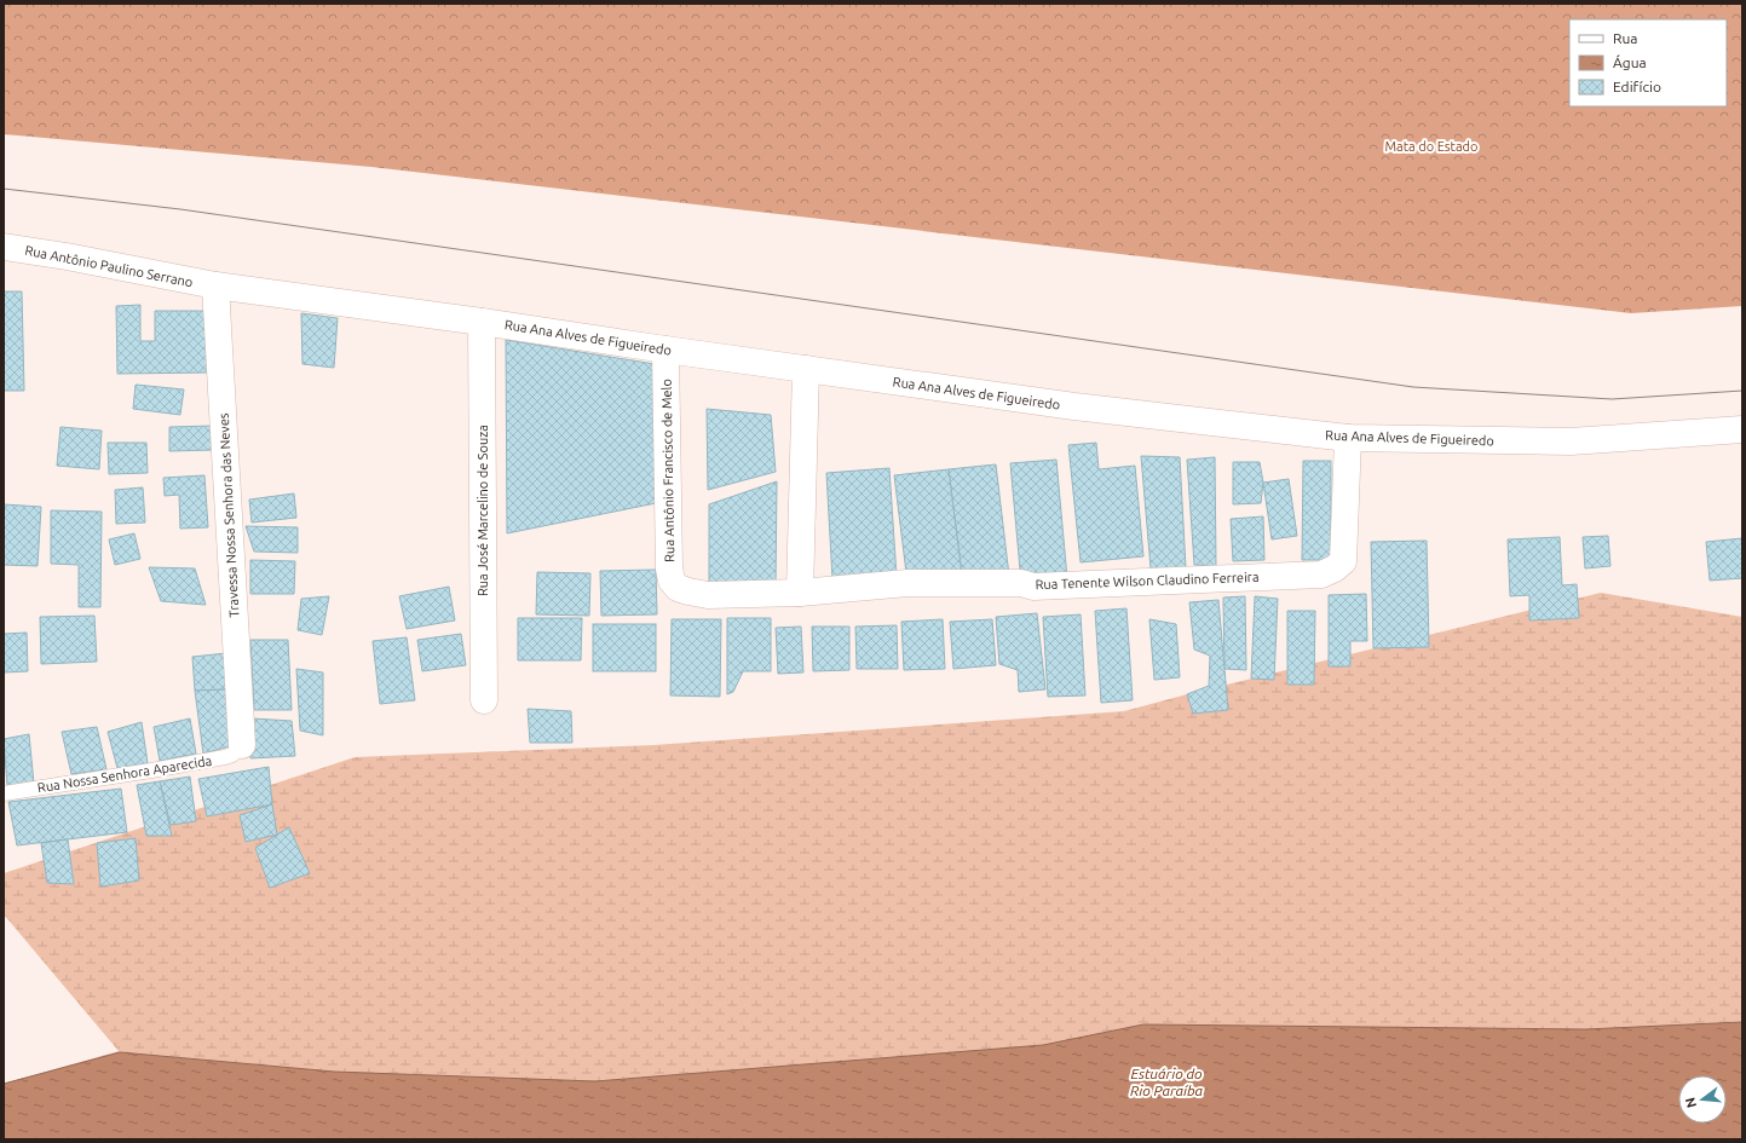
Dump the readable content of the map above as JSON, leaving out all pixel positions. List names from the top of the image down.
{
  "streets": {
    "street": [
      "Rua Antônio Paulino Serrano",
      "Rua Ana Alves de Figueiredo",
      "Rua Antônio Francisco de Melo",
      "Rua José Marcelino de Souza",
      "Travessa Nossa Senhora das Neves",
      "Rua Tenente Wilson Claudino Ferreira"
    ],
    "lane": ["Rua Nossa Senhora Aparecida"]
  },
  "crossings": [
    ["Rua Antônio Paulino Serrano", "Rua Ana Alves de Figueiredo"],
    ["Rua Antônio Paulino Serrano", "Travessa Nossa Senhora das Neves"],
    ["Rua Ana Alves de Figueiredo", "Rua Antônio Francisco de Melo"],
    ["Rua Ana Alves de Figueiredo", "Rua José Marcelino de Souza"],
    ["Rua Ana Alves de Figueiredo", "Travessa Nossa Senhora das Neves"],
    ["Rua Ana Alves de Figueiredo", "Rua Tenente Wilson Claudino Ferreira"],
    ["Rua Antônio Francisco de Melo", "Rua Tenente Wilson Claudino Ferreira"],
    ["Travessa Nossa Senhora das Neves", "Rua Nossa Senhora Aparecida"]
  ],
  "water": ["Estuário do Rio Paraíba"],
  "parks": ["Mata do Estado"],
  "legend": ["Rua", "Água", "Edifício"],
  "north": "left"
}
